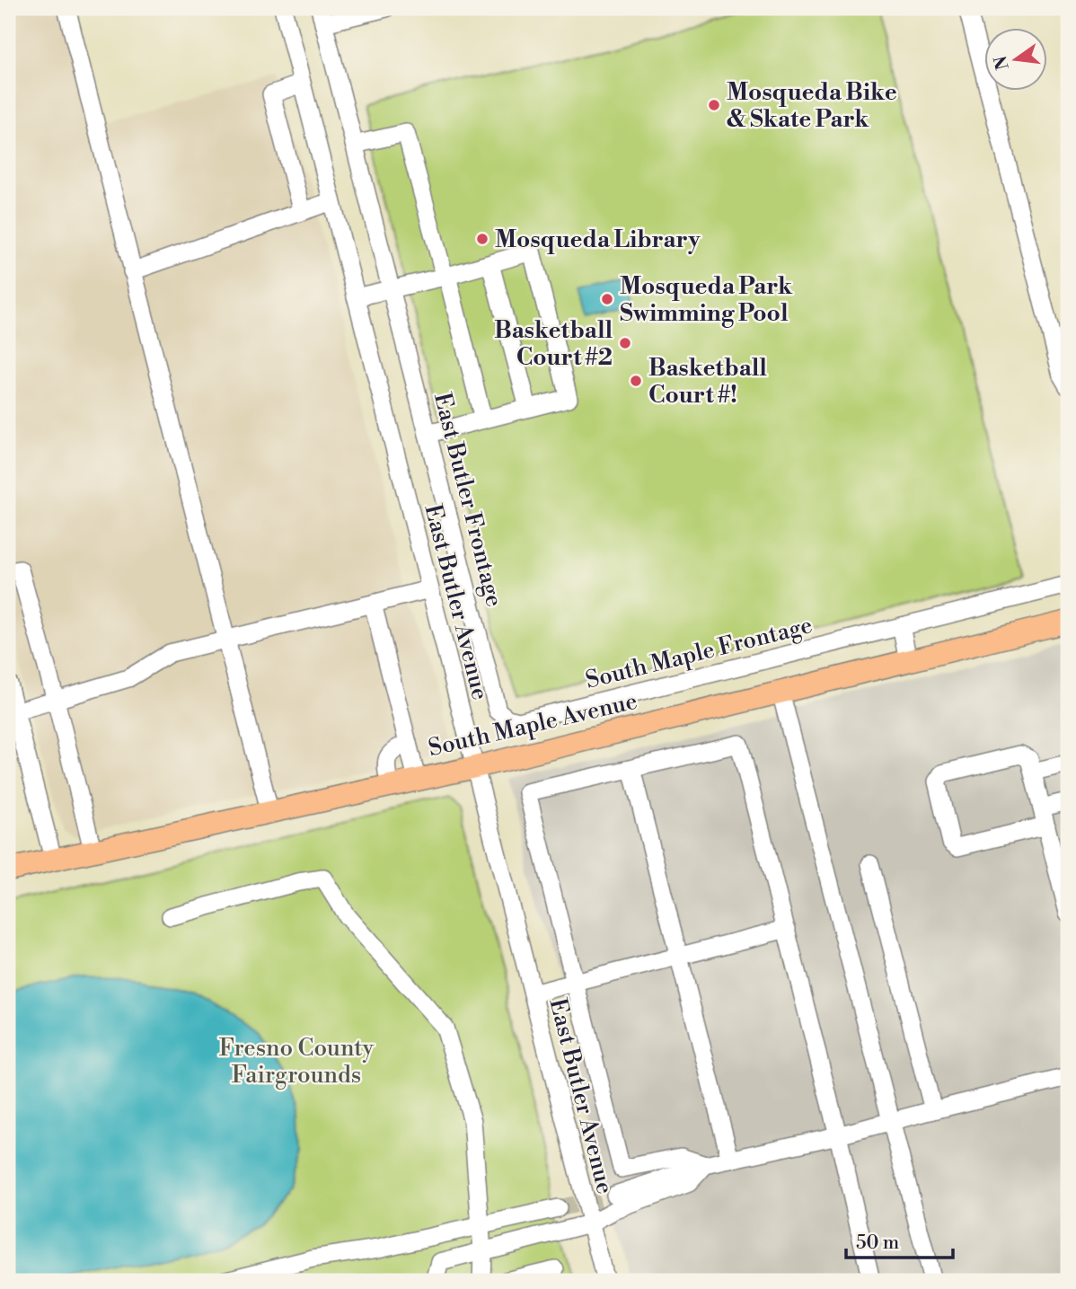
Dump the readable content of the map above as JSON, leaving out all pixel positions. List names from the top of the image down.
{
  "streets": {
    "main road": ["South Maple Avenue"],
    "street": ["East Butler Frontage", "East Butler Avenue", "South Maple Frontage"]
  },
  "crossings": [
    ["East Butler Frontage", "South Maple Frontage"],
    ["East Butler Avenue", "South Maple Avenue"]
  ],
  "parks": ["Fresno County Fairgrounds"],
  "places": [
    "Mosqueda Bike & Skate Park",
    "Mosqueda Library",
    "Mosqueda Park Swimming Pool",
    "Basketball Court #2",
    "Basketball Court #!"
  ],
  "scale_bar": "50 m",
  "north": "left"
}
